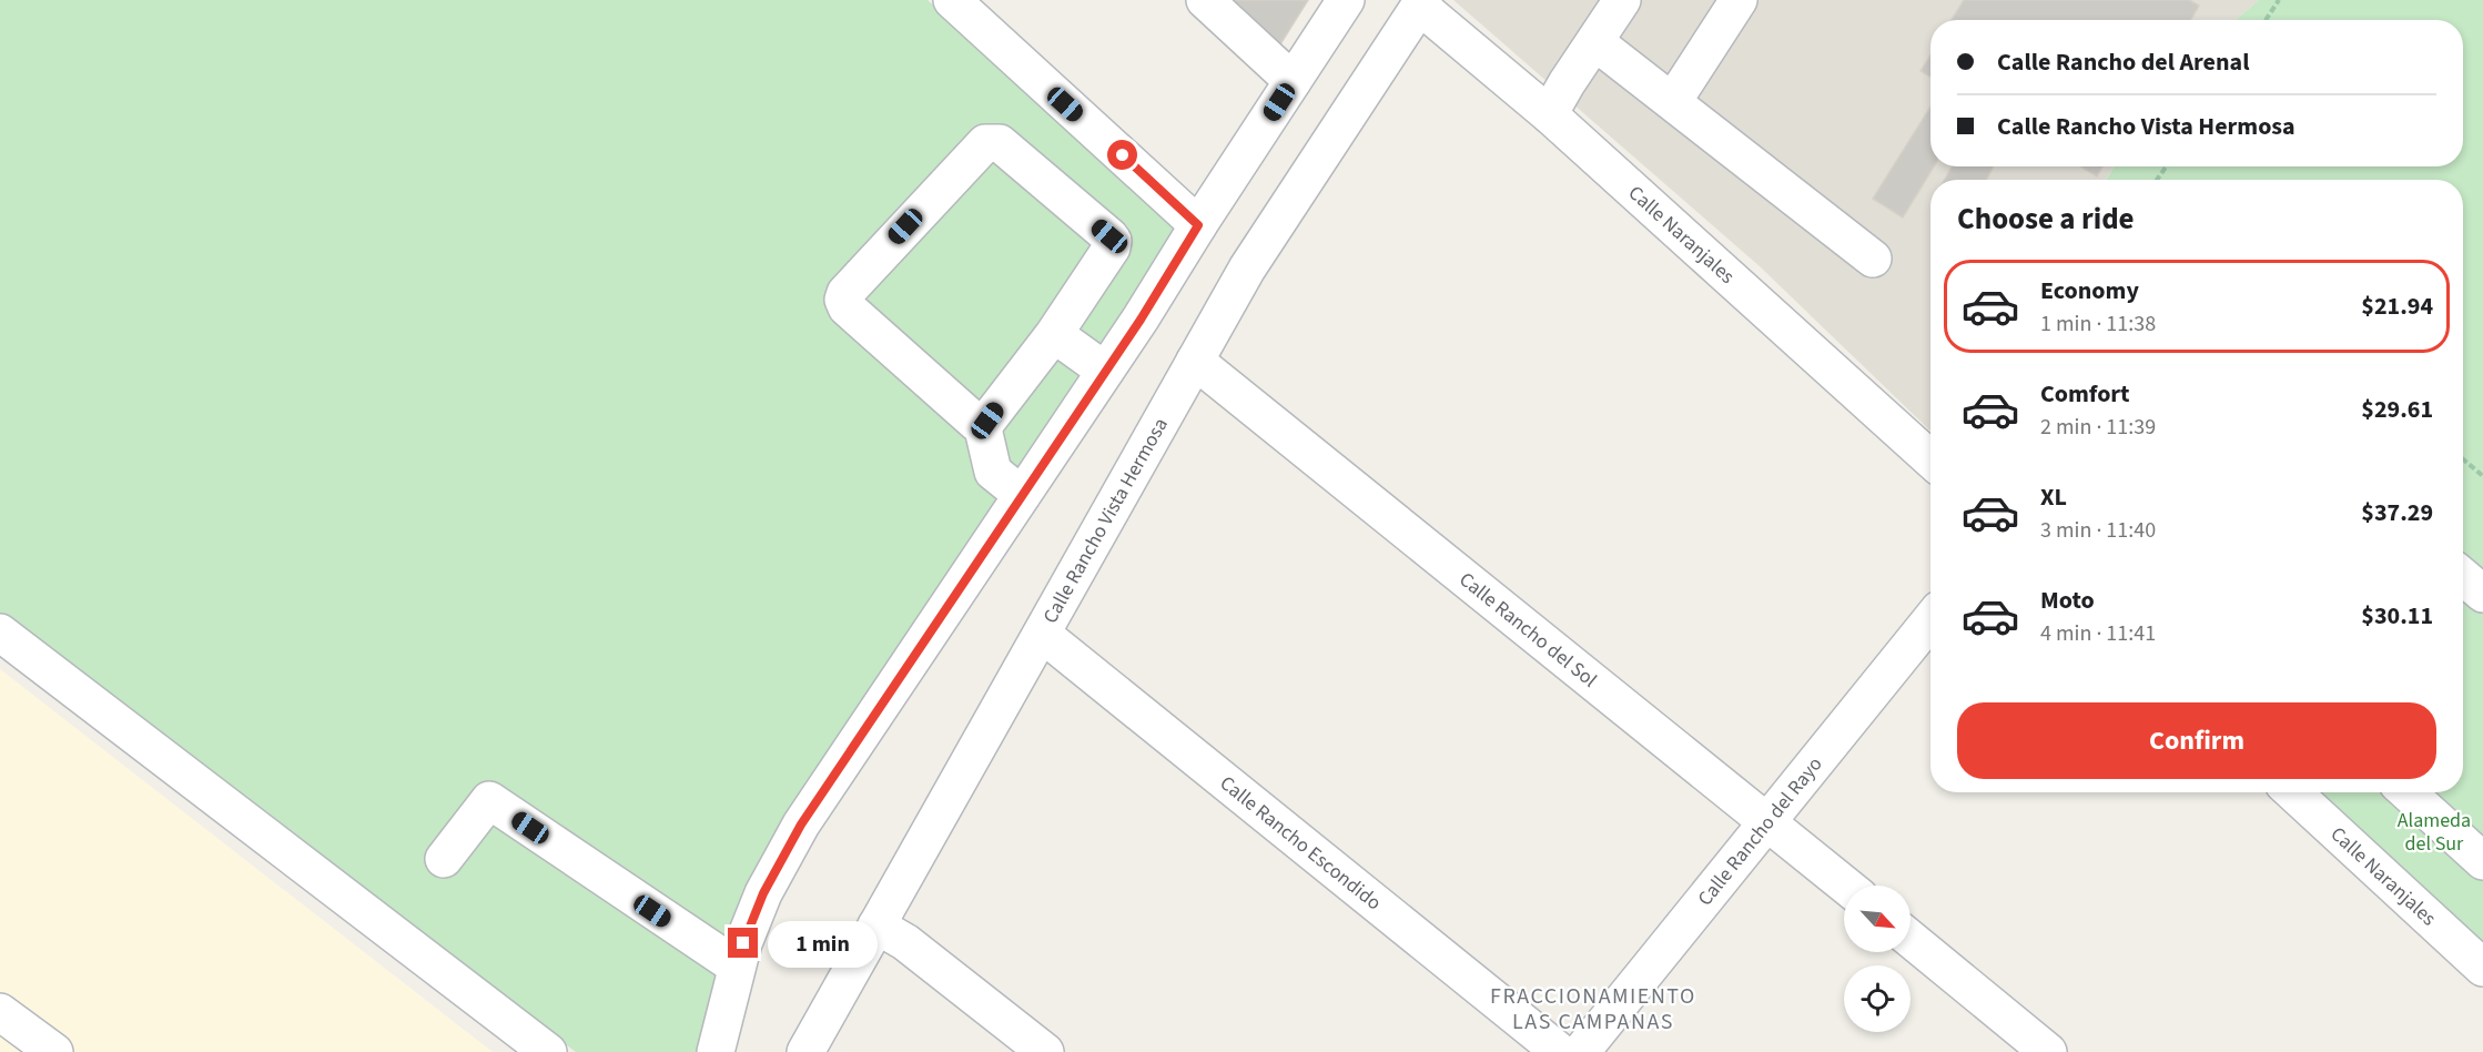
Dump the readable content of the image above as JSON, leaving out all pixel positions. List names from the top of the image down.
{
  "streets": {
    "street": [
      "Calle Naranjales",
      "Calle Rancho Vista Hermosa",
      "Calle Rancho del Sol",
      "Calle Rancho del Rayo",
      "Calle Rancho Escondido"
    ]
  },
  "crossings": [
    ["Calle Naranjales", "Calle Rancho Vista Hermosa"],
    ["Calle Rancho Vista Hermosa", "Calle Rancho del Sol"],
    ["Calle Rancho Vista Hermosa", "Calle Rancho Escondido"],
    ["Calle Rancho del Sol", "Calle Rancho del Rayo"]
  ],
  "districts": ["FRACCIONAMIENTO LAS CAMPANAS"],
  "parks": ["Alameda del Sur"],
  "north": "bottom right",
  "page": {
    "banner": ["Calle Rancho del Arenal", "Calle Rancho Vista Hermosa"],
    "heading": "Choose a ride",
    "list": [
      {
        "name": "Economy",
        "note": "1 min · 11:38",
        "value": "$21.94"
      },
      {
        "name": "Comfort",
        "note": "2 min · 11:39",
        "value": "$29.61"
      },
      {
        "name": "XL",
        "note": "3 min · 11:40",
        "value": "$37.29"
      },
      {
        "name": "Moto",
        "note": "4 min · 11:41",
        "value": "$30.11"
      }
    ],
    "buttons": "Confirm",
    "bubble": "1 min"
  }
}
